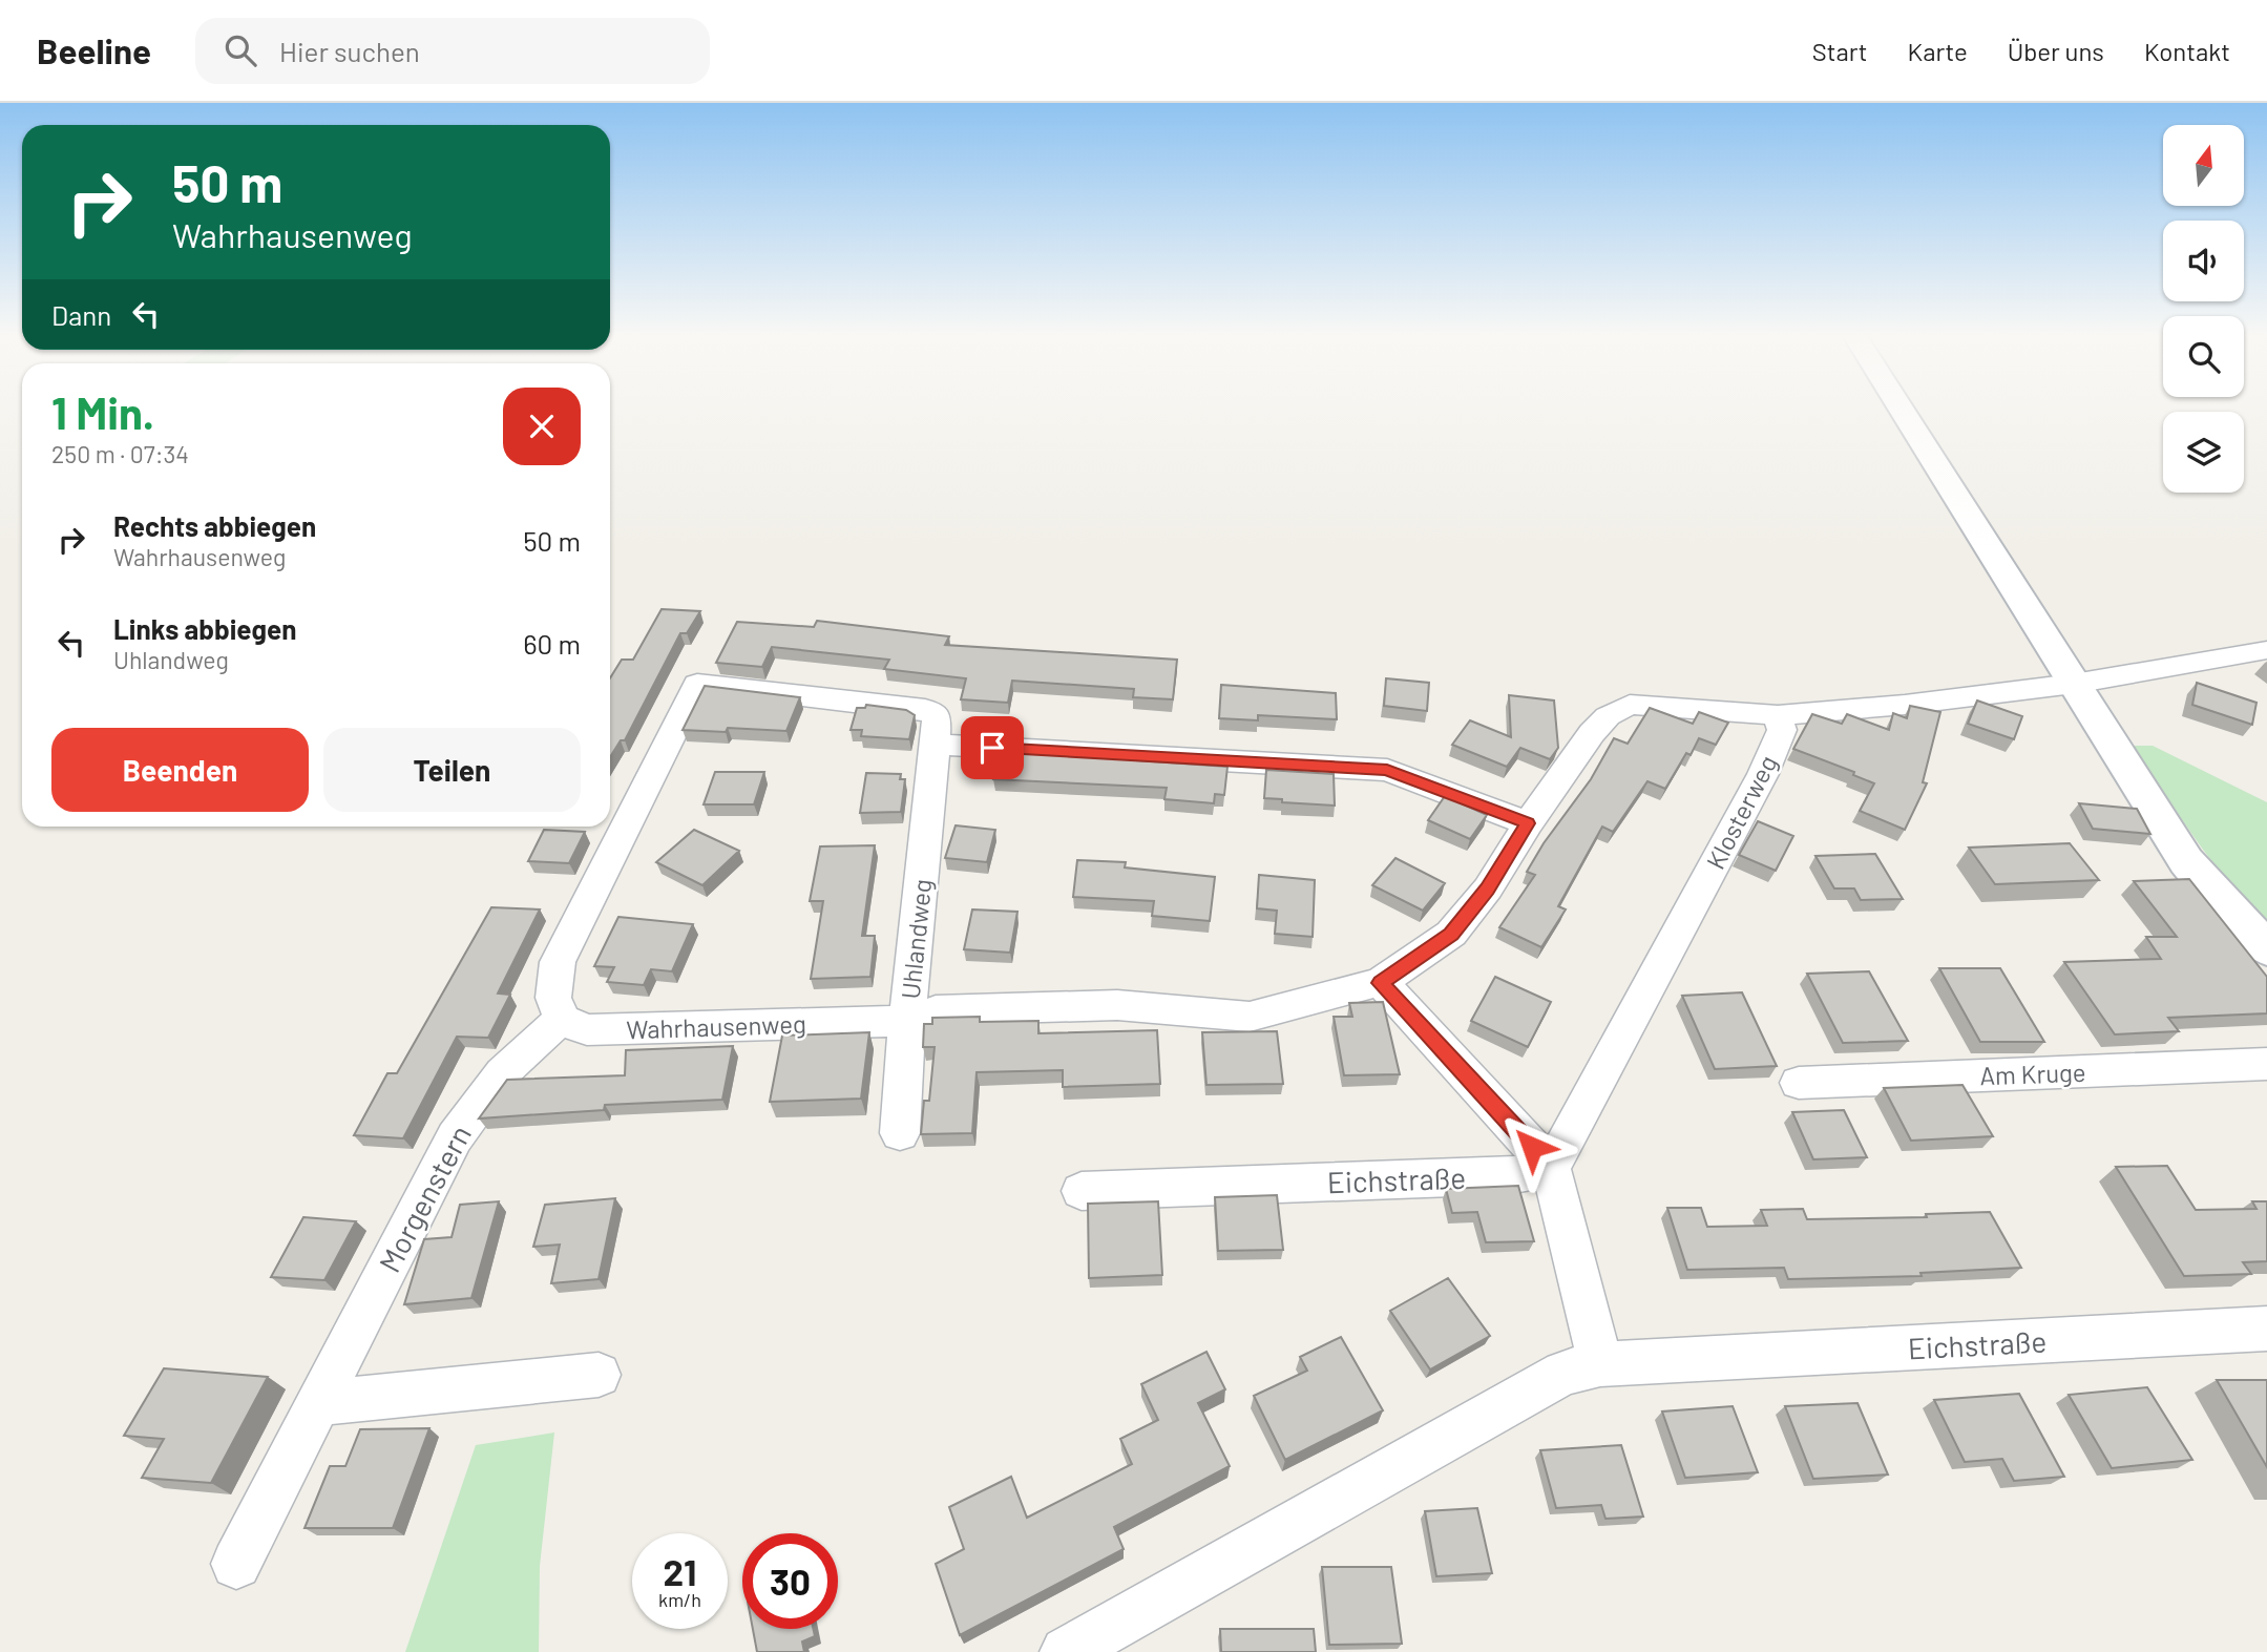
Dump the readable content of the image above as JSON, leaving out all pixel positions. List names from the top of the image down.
{
  "streets": {
    "street": [
      "Klosterweg",
      "Uhlandweg",
      "Wahrhausenweg",
      "Am Kruge",
      "Eichstraße",
      "Morgenstern"
    ]
  },
  "crossings": [
    ["Klosterweg", "Wahrhausenweg"],
    ["Klosterweg", "Eichstraße"],
    ["Uhlandweg", "Wahrhausenweg"],
    ["Uhlandweg", "Morgenstern"],
    ["Wahrhausenweg", "Morgenstern"]
  ],
  "north": "top",
  "page": {
    "header": "Beeline",
    "search": "Hier suchen",
    "nav": [
      "Start",
      "Karte",
      "Über uns",
      "Kontakt"
    ],
    "turn": ["50 m", "Wahrhausenweg"],
    "then": "Dann",
    "heading": ["1 Min.", "250 m · 07:34"],
    "list": [
      {
        "name": "Rechts abbiegen",
        "note": "Wahrhausenweg",
        "value": "50 m"
      },
      {
        "name": "Links abbiegen",
        "note": "Uhlandweg",
        "value": "60 m"
      }
    ],
    "buttons": ["Beenden", "Teilen"],
    "speed": "21 km/h",
    "limit": "30"
  }
}
